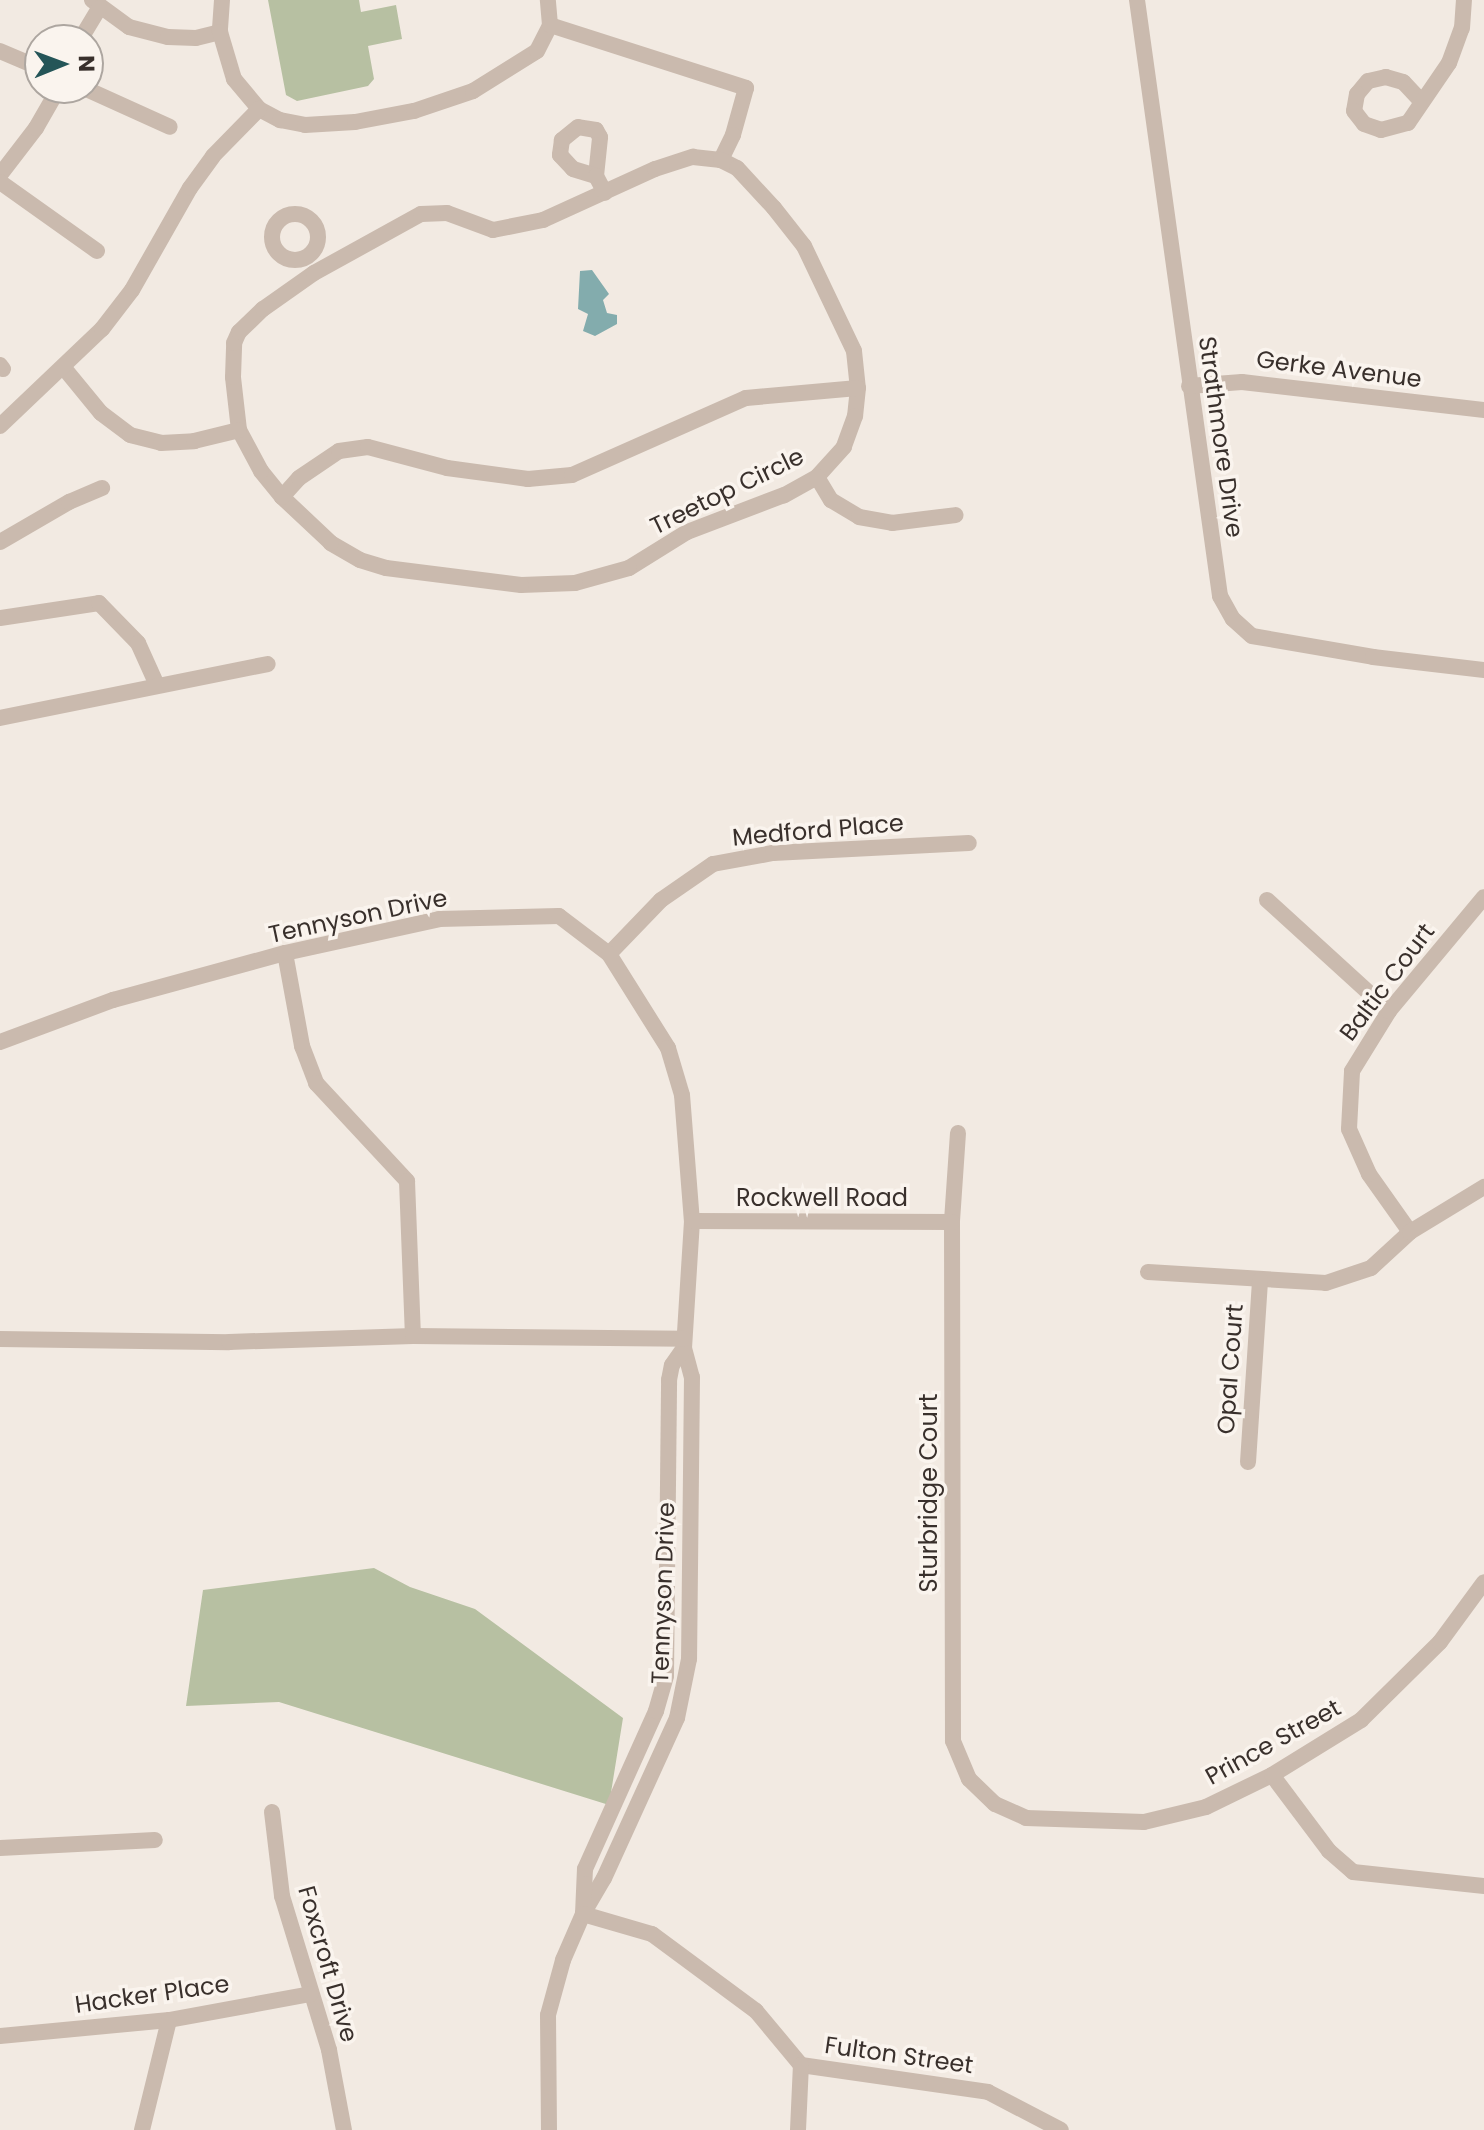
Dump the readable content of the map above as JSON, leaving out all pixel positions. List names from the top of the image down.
{
  "streets": {
    "street": [
      "Gerke Avenue",
      "Strathmore Drive",
      "Treetop Circle",
      "Medford Place",
      "Tennyson Drive",
      "Baltic Court",
      "Rockwell Road",
      "Opal Court",
      "Sturbridge Court",
      "Prince Street",
      "Foxcroft Drive",
      "Hacker Place",
      "Fulton Street"
    ]
  },
  "crossings": [
    ["Gerke Avenue", "Strathmore Drive"],
    ["Medford Place", "Tennyson Drive"],
    ["Tennyson Drive", "Rockwell Road"],
    ["Tennyson Drive", "Fulton Street"],
    ["Rockwell Road", "Sturbridge Court"],
    ["Sturbridge Court", "Prince Street"],
    ["Foxcroft Drive", "Hacker Place"]
  ],
  "north": "right"
}
